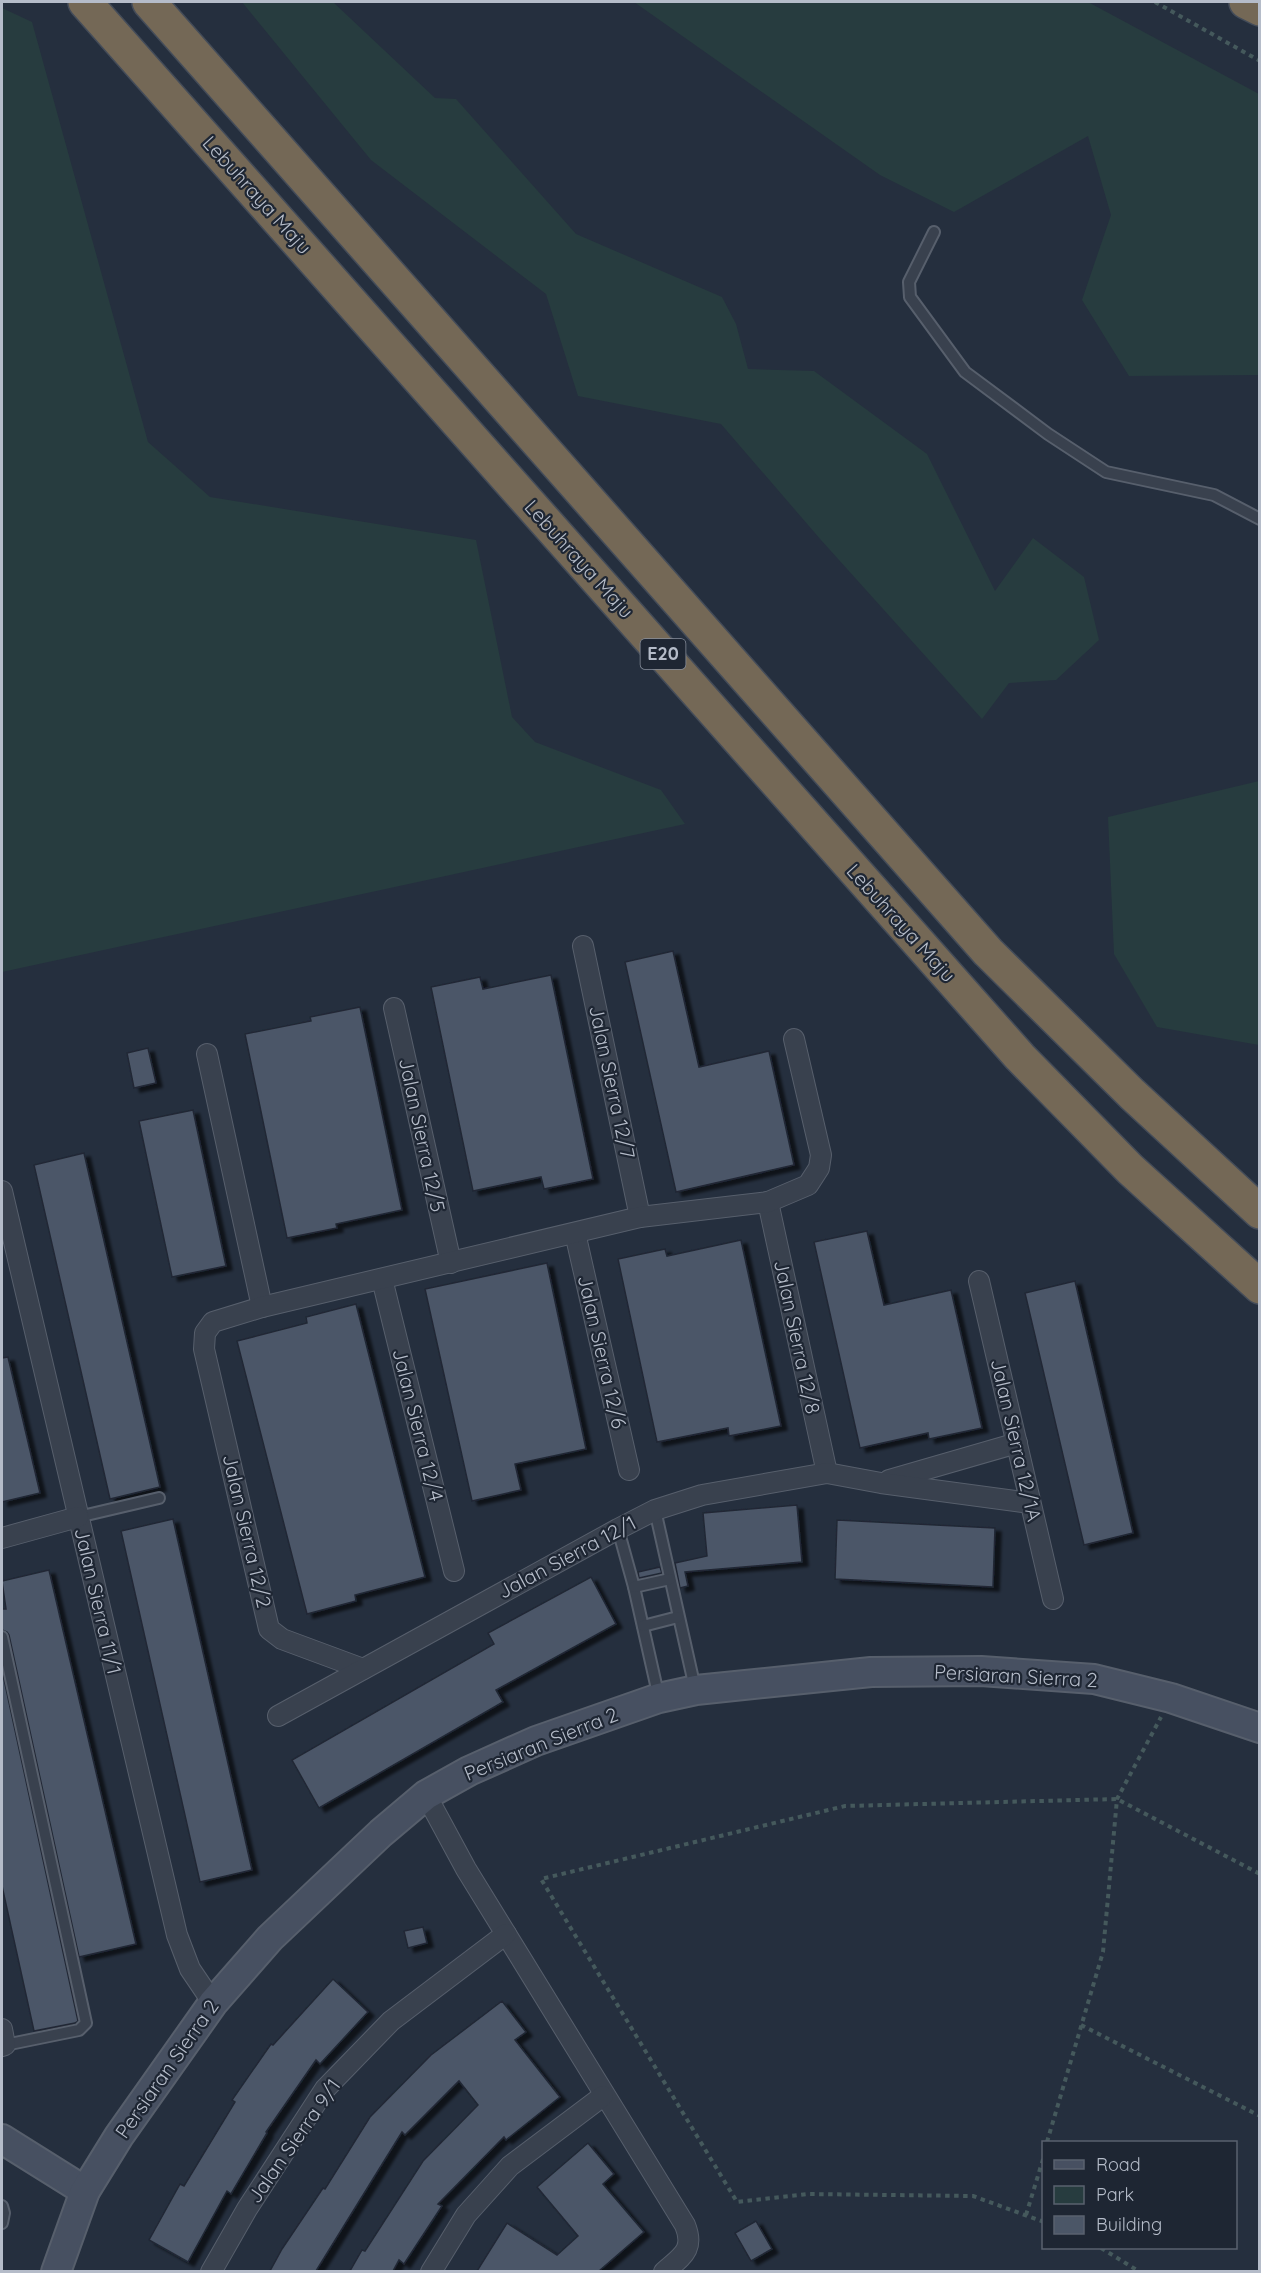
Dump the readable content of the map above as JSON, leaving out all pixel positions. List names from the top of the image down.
{
  "streets": {
    "highway": ["Lebuhraya Maju", "E20"],
    "street": [
      "Jalan Sierra 12/7",
      "Jalan Sierra 12/5",
      "Jalan Sierra 12/8",
      "Jalan Sierra 12/6",
      "Jalan Sierra 12/4",
      "Jalan Sierra 12/1A",
      "Jalan Sierra 12/2",
      "Jalan Sierra 12/1",
      "Jalan Sierra 11/1",
      "Persiaran Sierra 2",
      "Jalan Sierra 9/1"
    ]
  },
  "crossings": [
    ["Jalan Sierra 12/8", "Jalan Sierra 12/1"],
    ["Jalan Sierra 12/1A", "Jalan Sierra 12/1"],
    ["Jalan Sierra 12/2", "Jalan Sierra 12/1"],
    ["Jalan Sierra 11/1", "Persiaran Sierra 2"]
  ],
  "legend": ["Road", "Park", "Building"]
}
